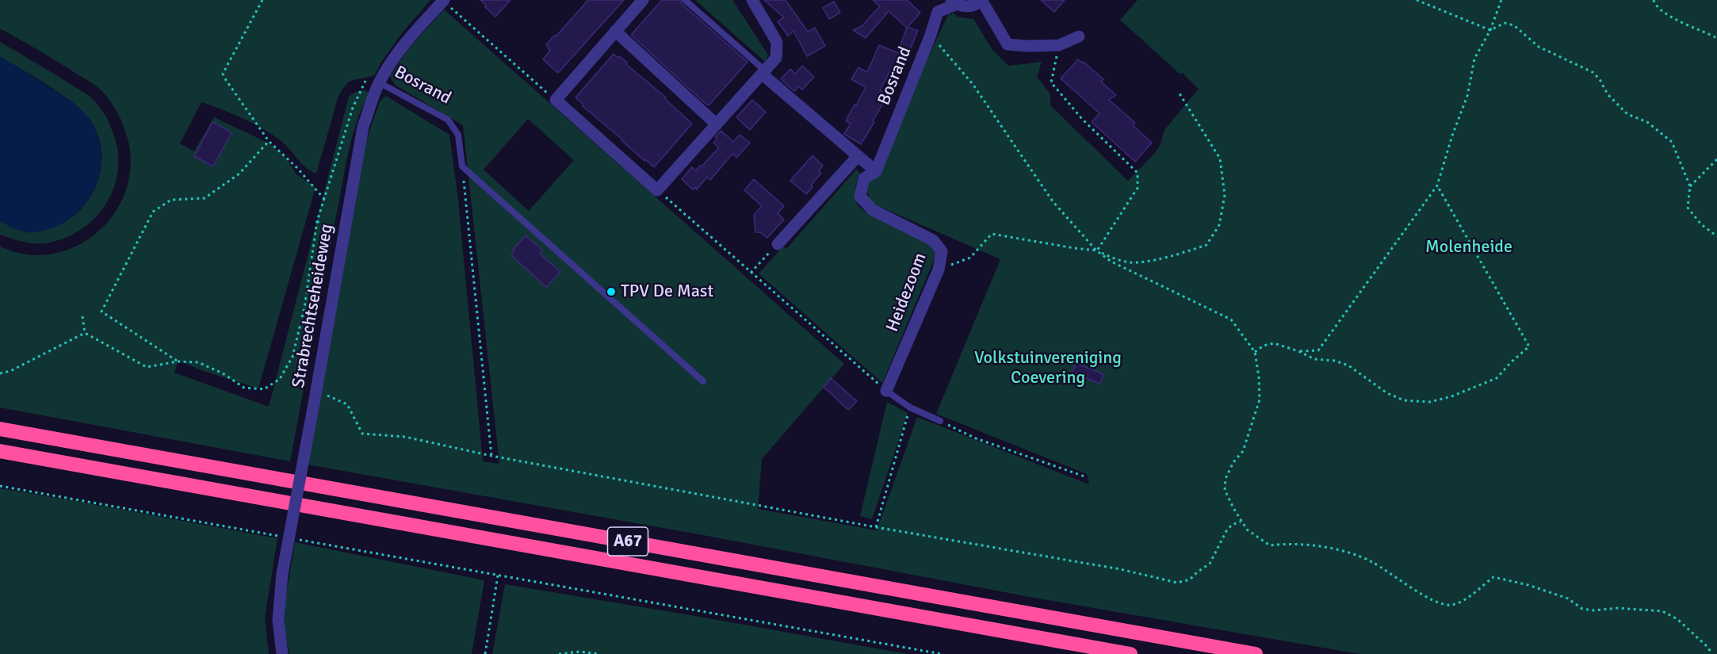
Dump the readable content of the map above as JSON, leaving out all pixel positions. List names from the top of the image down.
{
  "streets": {
    "highway": ["A67"],
    "street": ["Bosrand", "Heidezoom", "Strabrechtseheideweg"]
  },
  "crossings": [
    ["Bosrand", "Heidezoom"],
    ["Bosrand", "Strabrechtseheideweg"]
  ],
  "parks": ["Molenheide", "Volkstuinvereniging Coevering"],
  "places": ["TPV De Mast"]
}
